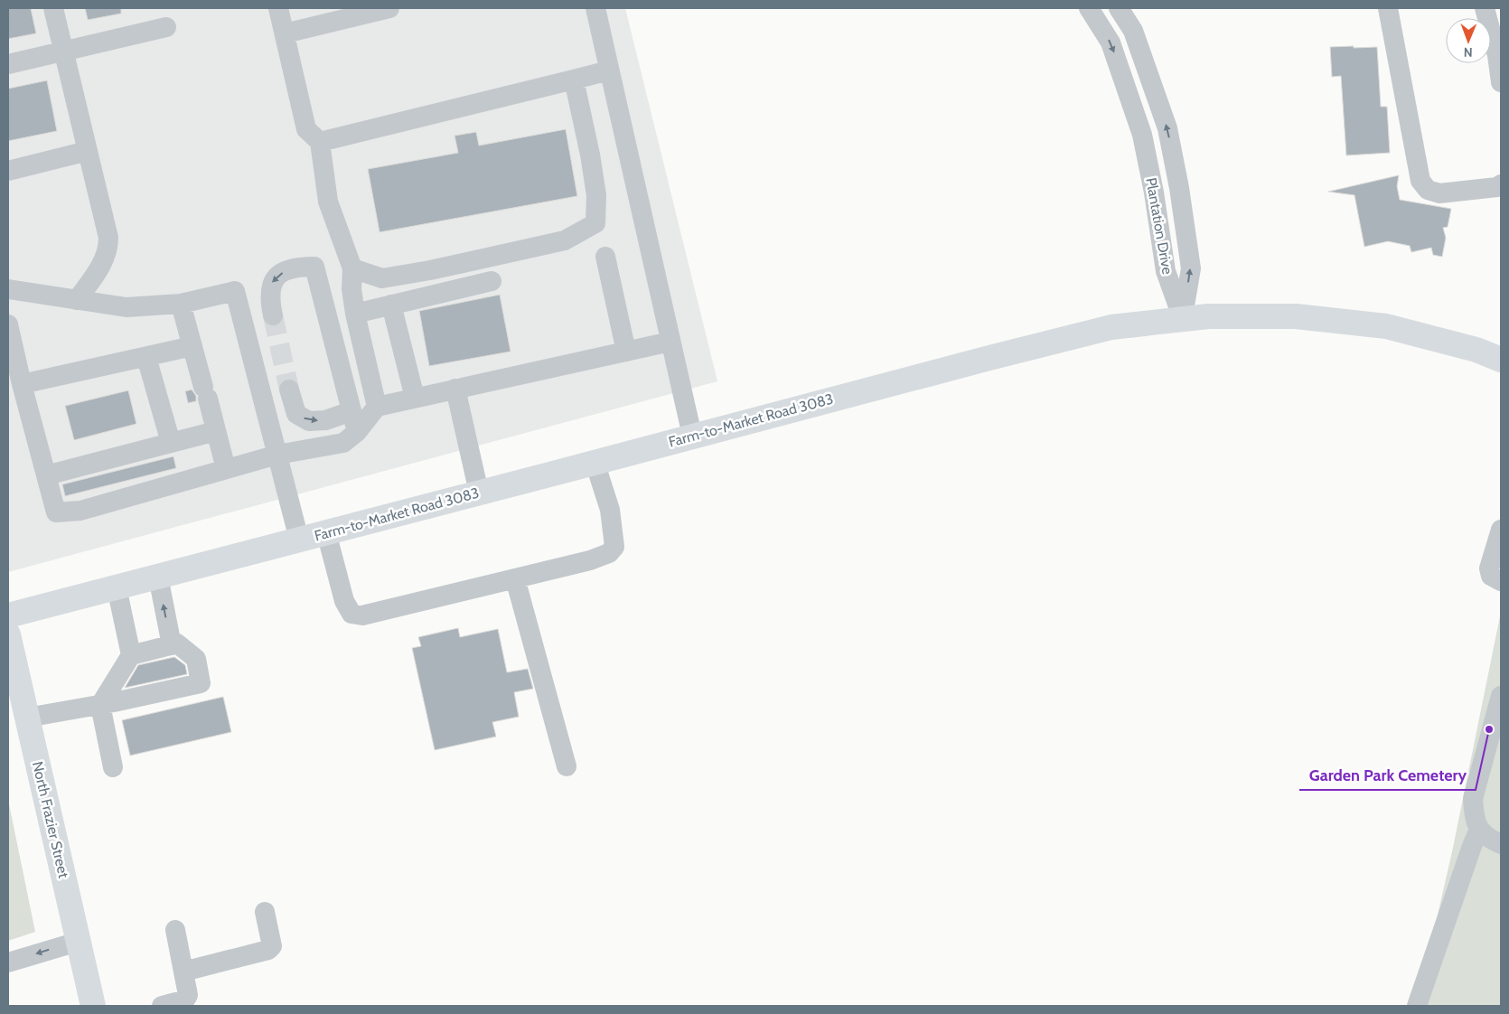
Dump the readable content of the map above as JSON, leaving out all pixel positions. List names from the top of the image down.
{
  "streets": {
    "main road": ["Farm-to-Market Road 3083", "North Frazier Street"],
    "street": ["Plantation Drive"]
  },
  "crossings": [
    ["Plantation Drive", "Farm-to-Market Road 3083"]
  ],
  "places": ["Garden Park Cemetery"],
  "north": "bottom"
}
